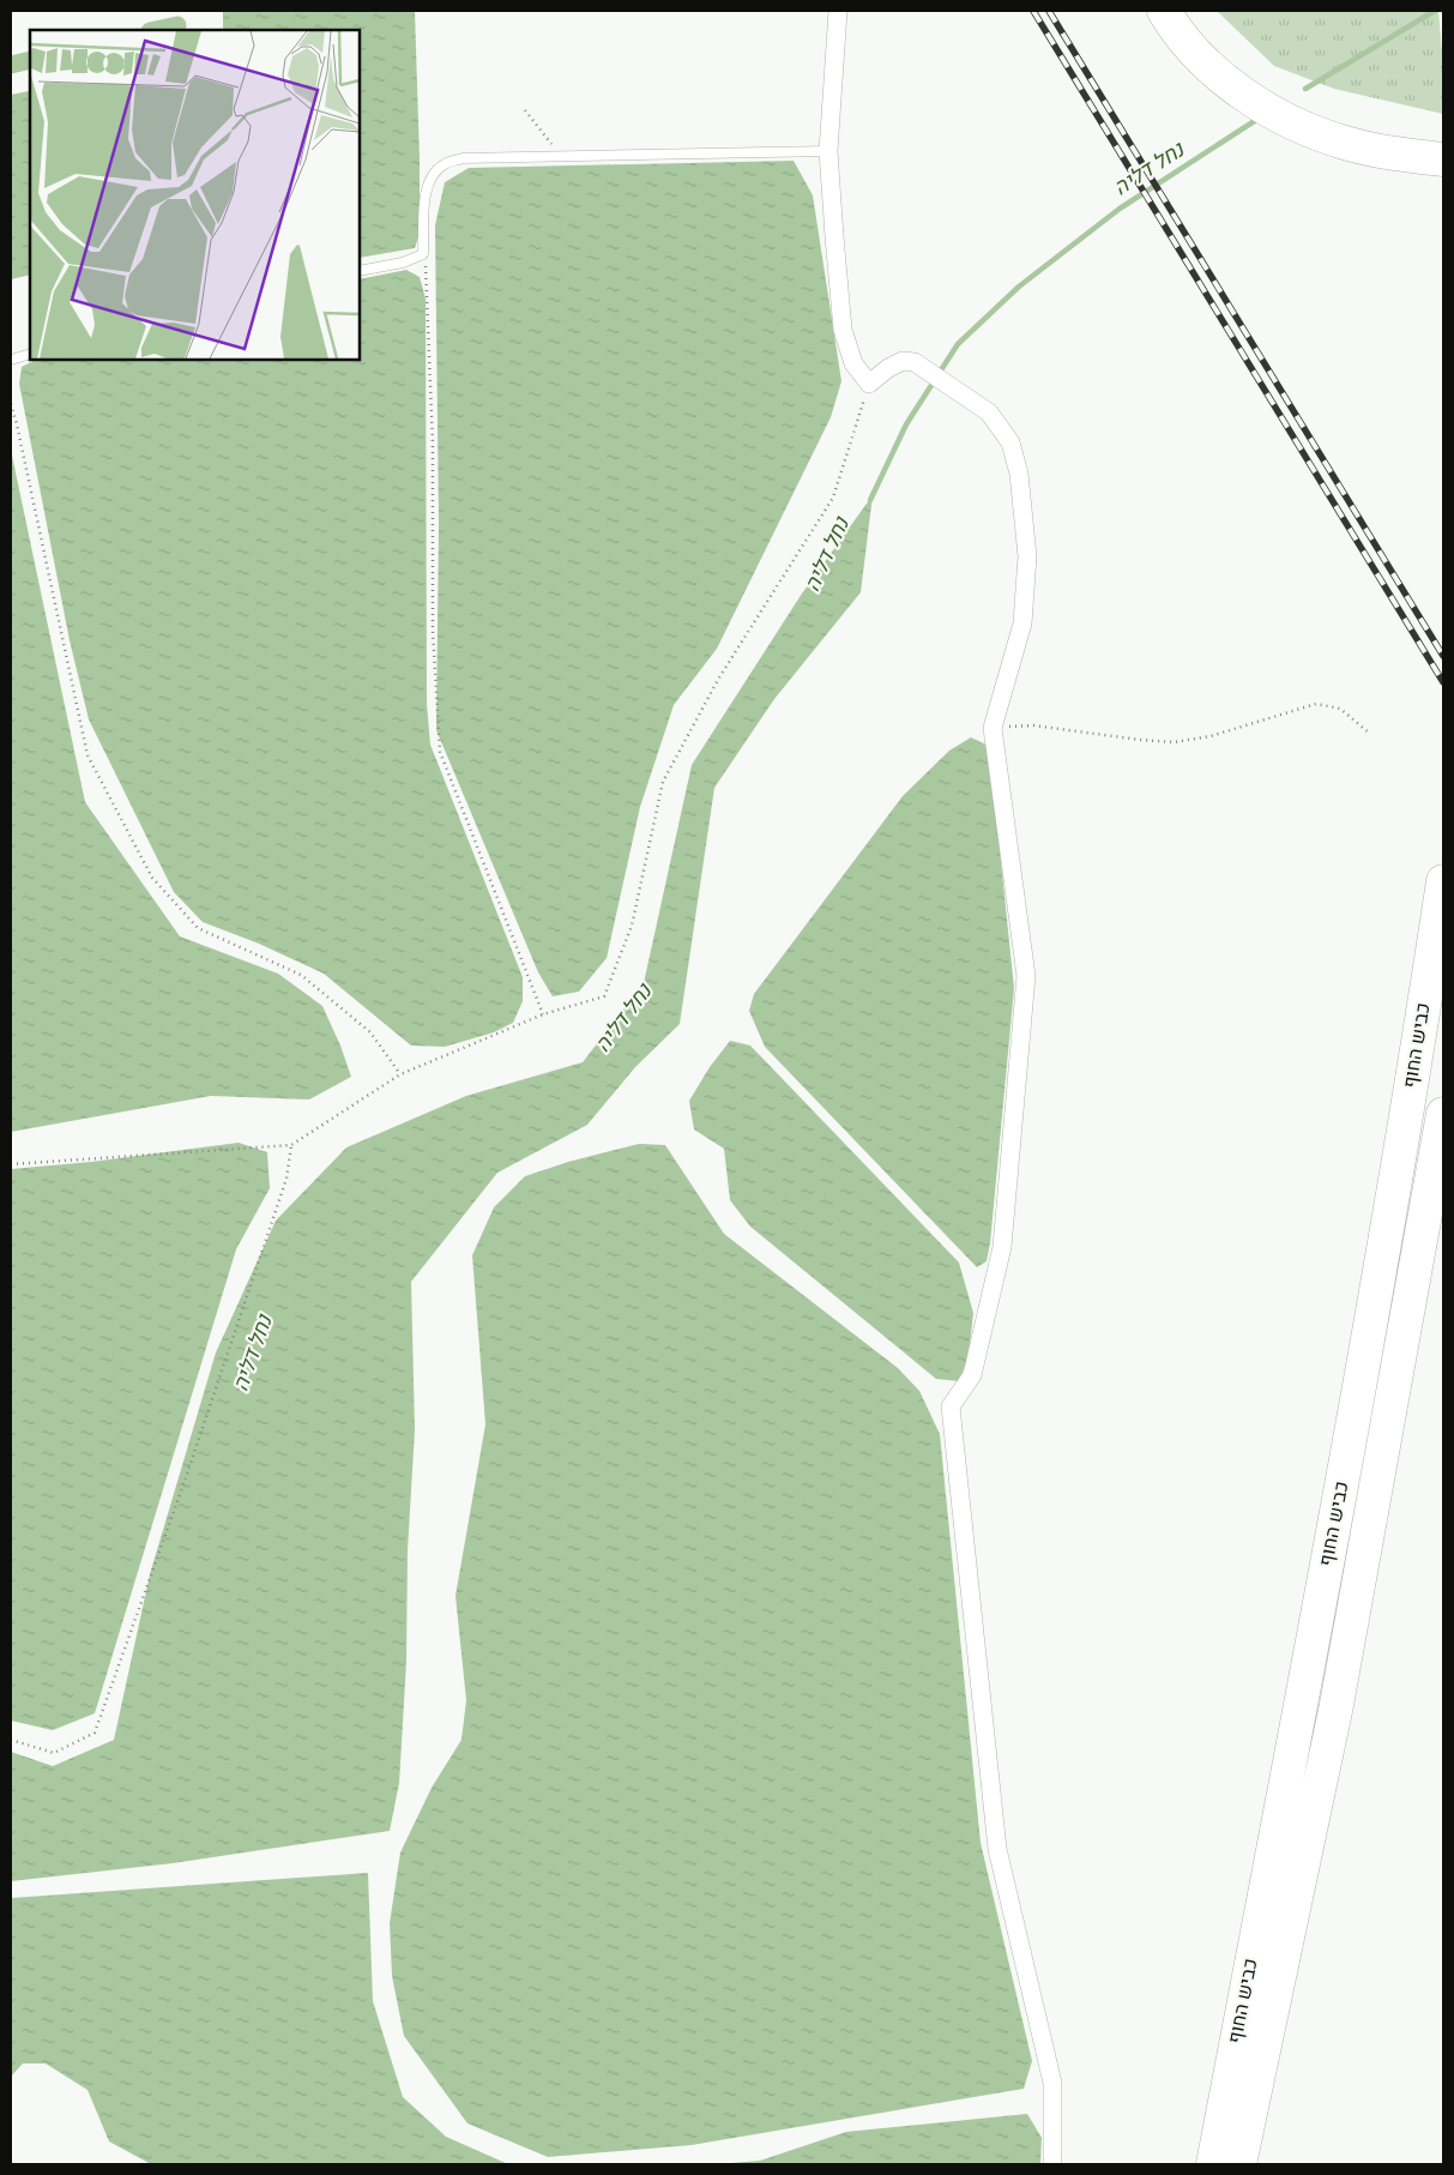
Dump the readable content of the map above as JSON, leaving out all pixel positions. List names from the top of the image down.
{
  "streets": {
    "highway": ["כביש החוף"]
  },
  "water": ["נחל דליה"]
}
